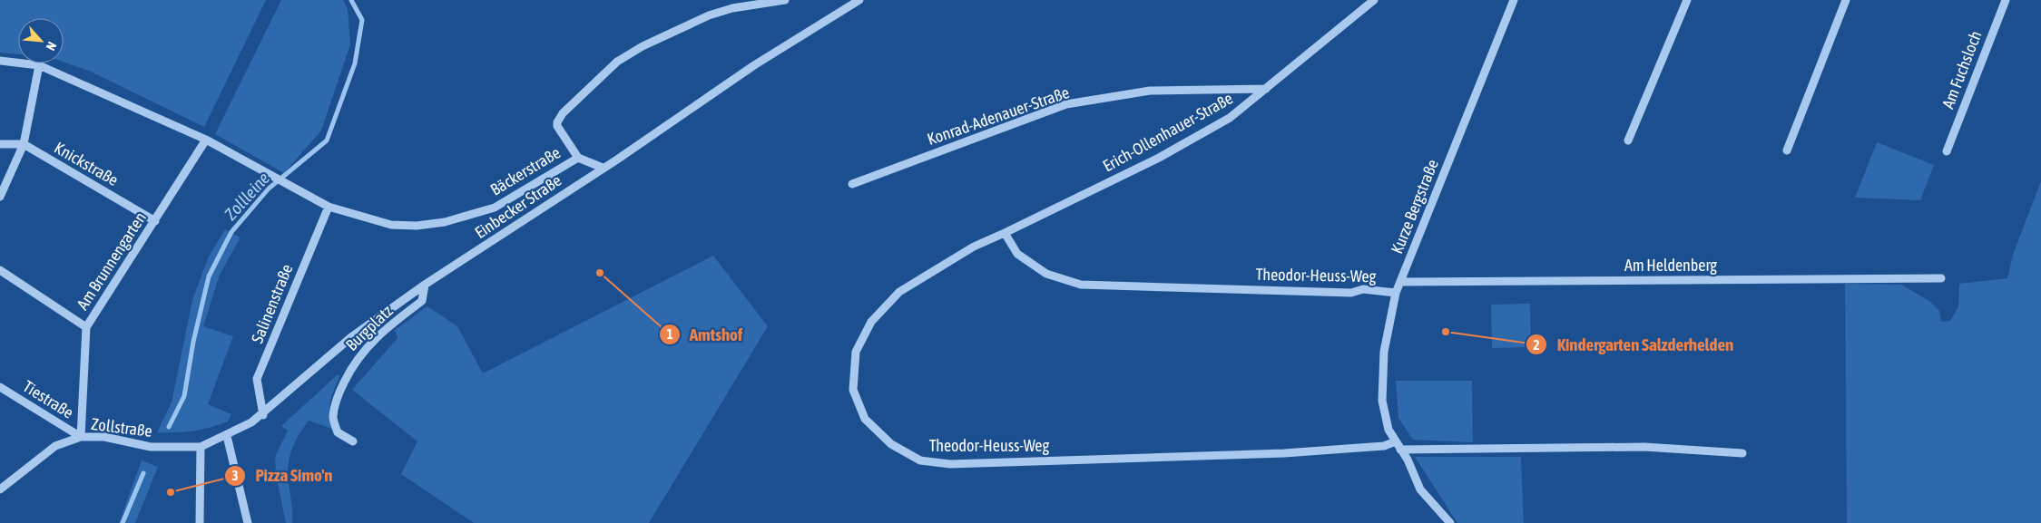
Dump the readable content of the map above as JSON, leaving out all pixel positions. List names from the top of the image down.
{
  "streets": {
    "street": [
      "Am Fuchsloch",
      "Konrad-Adenauer-Straße",
      "Erich-Ollenhauer-Straße",
      "Knickstraße",
      "Bäckerstraße",
      "Einbecker Straße",
      "Kurze Bergstraße",
      "Am Brunnengarten",
      "Am Heldenberg",
      "Theodor-Heuss-Weg",
      "Salinenstraße",
      "Burgplatz",
      "Tiestraße",
      "Zollstraße"
    ]
  },
  "crossings": [
    ["Konrad-Adenauer-Straße", "Erich-Ollenhauer-Straße"],
    ["Erich-Ollenhauer-Straße", "Theodor-Heuss-Weg"],
    ["Knickstraße", "Am Brunnengarten"],
    ["Bäckerstraße", "Einbecker Straße"],
    ["Bäckerstraße", "Am Brunnengarten"],
    ["Bäckerstraße", "Salinenstraße"],
    ["Einbecker Straße", "Salinenstraße"],
    ["Einbecker Straße", "Burgplatz"],
    ["Einbecker Straße", "Zollstraße"],
    ["Kurze Bergstraße", "Am Heldenberg"],
    ["Kurze Bergstraße", "Theodor-Heuss-Weg"],
    ["Am Brunnengarten", "Tiestraße"],
    ["Am Brunnengarten", "Zollstraße"],
    ["Tiestraße", "Zollstraße"]
  ],
  "water": ["Zollleine"],
  "places": ["Amtshof", "Kindergarten Salzderhelden", "Pizza Simo'n"],
  "north": "bottom right"
}
